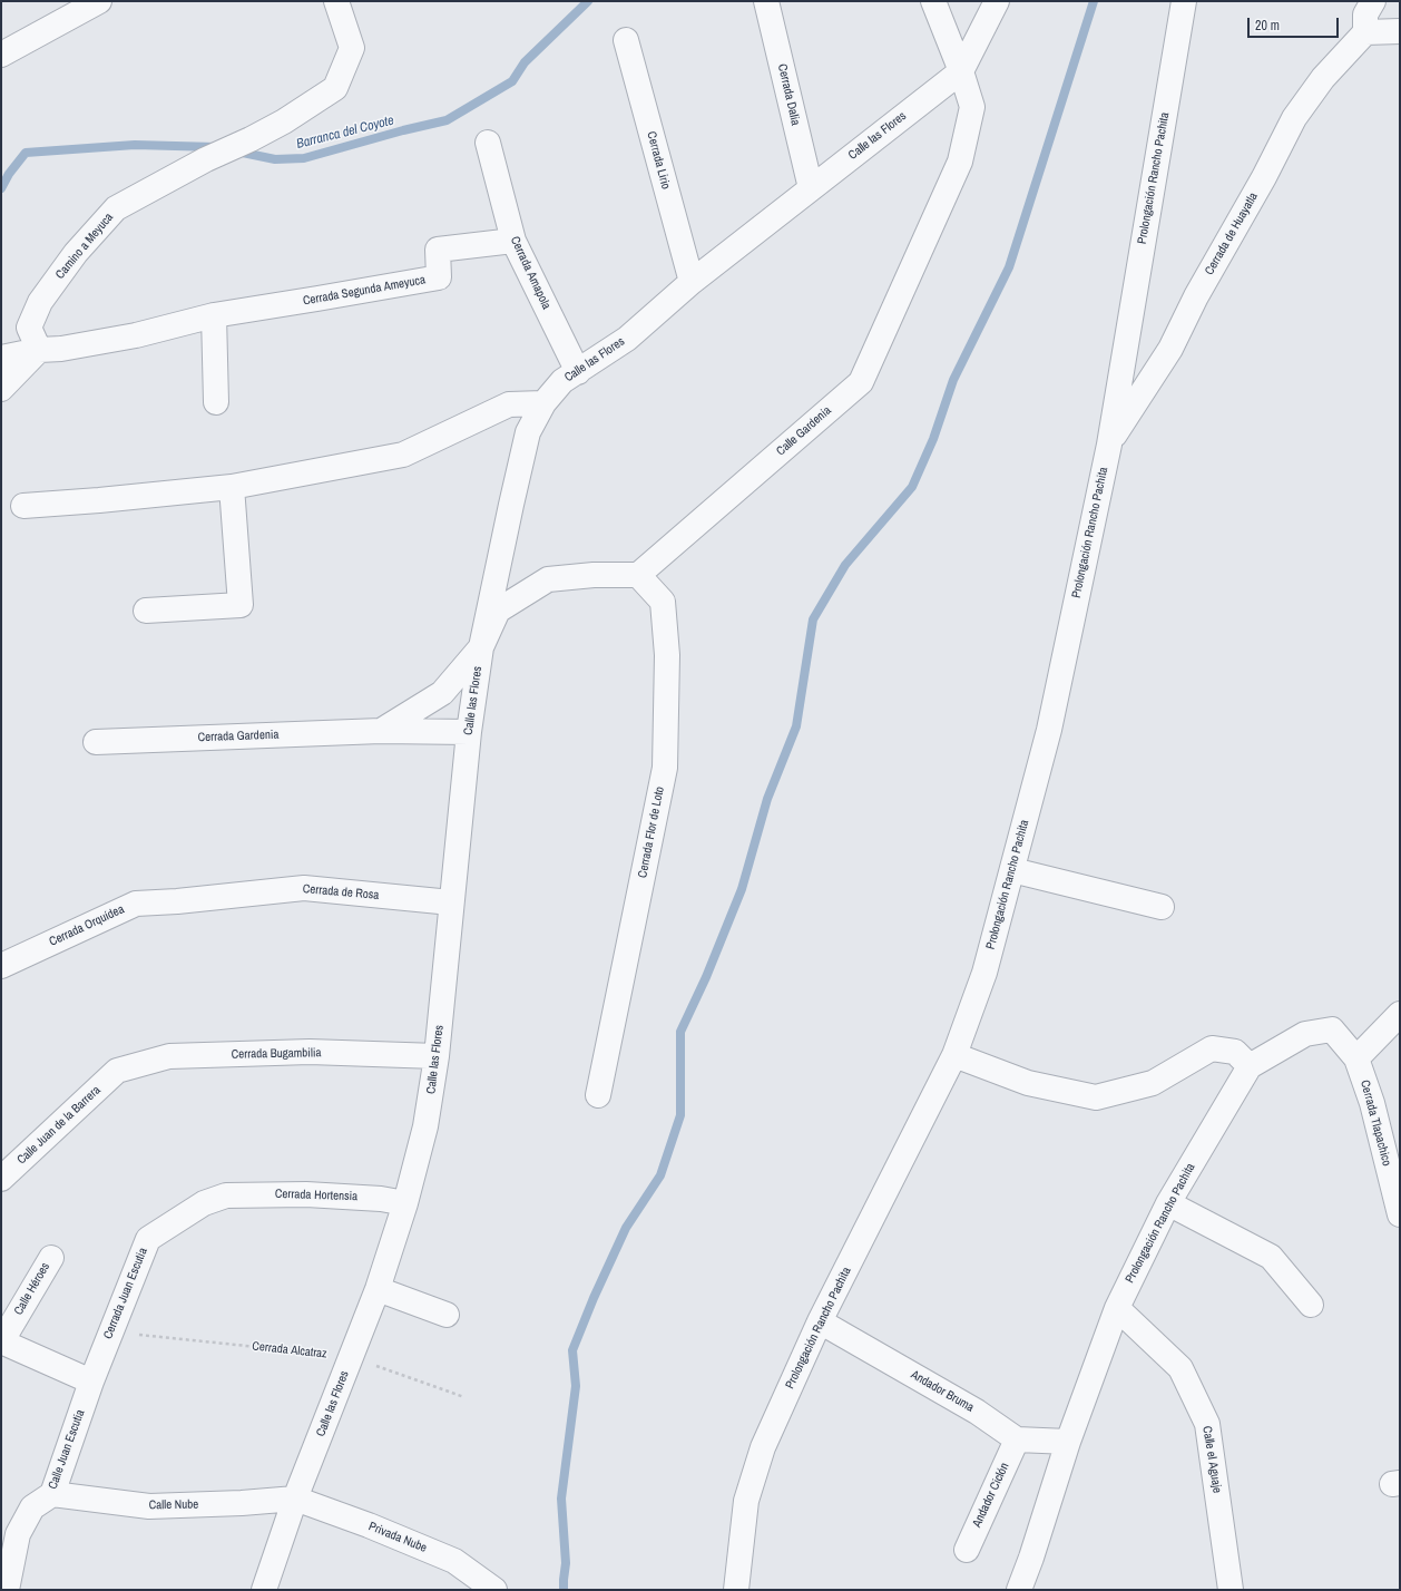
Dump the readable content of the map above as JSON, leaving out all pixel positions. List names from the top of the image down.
{
  "streets": {
    "street": [
      "Cerrada Dalia",
      "Calle las Flores",
      "Cerrada Lirio",
      "Prolongación Rancho Pachita",
      "Cerrada de Huayatla",
      "Camino a Meyuca",
      "Cerrada Amapola",
      "Cerrada Segunda Ameyuca",
      "Calle Gardenia",
      "Cerrada Gardenia",
      "Cerrada Flor de Loto",
      "Cerrada de Rosa",
      "Cerrada Orquídea",
      "Cerrada Bugambilia",
      "Cerrada Tlapachico",
      "Calle Juan de la Barrera",
      "Cerrada Hortensia",
      "Calle Héroes",
      "Cerrada Juan Escutia",
      "Andador Bruma",
      "Calle Juan Escutia",
      "Calle el Aguaje",
      "Andador Ciclón",
      "Calle Nube",
      "Privada Nube"
    ],
    "path": ["Cerrada Alcatraz"]
  },
  "crossings": [
    ["Cerrada Dalia", "Calle las Flores"],
    ["Calle las Flores", "Cerrada Lirio"],
    ["Calle las Flores", "Cerrada Amapola"],
    ["Calle las Flores", "Calle Gardenia"],
    ["Calle las Flores", "Cerrada Gardenia"],
    ["Calle las Flores", "Cerrada de Rosa"],
    ["Calle las Flores", "Cerrada Bugambilia"],
    ["Calle las Flores", "Cerrada Hortensia"],
    ["Calle las Flores", "Cerrada Alcatraz"],
    ["Calle las Flores", "Calle Nube"],
    ["Calle las Flores", "Privada Nube"],
    ["Prolongación Rancho Pachita", "Cerrada de Huayatla"],
    ["Prolongación Rancho Pachita", "Andador Bruma"],
    ["Prolongación Rancho Pachita", "Calle el Aguaje"],
    ["Camino a Meyuca", "Cerrada Segunda Ameyuca"],
    ["Cerrada Amapola", "Cerrada Segunda Ameyuca"],
    ["Calle Gardenia", "Cerrada Flor de Loto"],
    ["Cerrada de Rosa", "Cerrada Orquídea"],
    ["Cerrada Bugambilia", "Calle Juan de la Barrera"],
    ["Cerrada Hortensia", "Cerrada Juan Escutia"],
    ["Cerrada Juan Escutia", "Cerrada Alcatraz"],
    ["Cerrada Juan Escutia", "Calle Juan Escutia"],
    ["Andador Bruma", "Andador Ciclón"],
    ["Calle Juan Escutia", "Calle Nube"],
    ["Calle Nube", "Privada Nube"]
  ],
  "water": ["Barranca del Coyote"],
  "scale_bar": "20 m"
}
